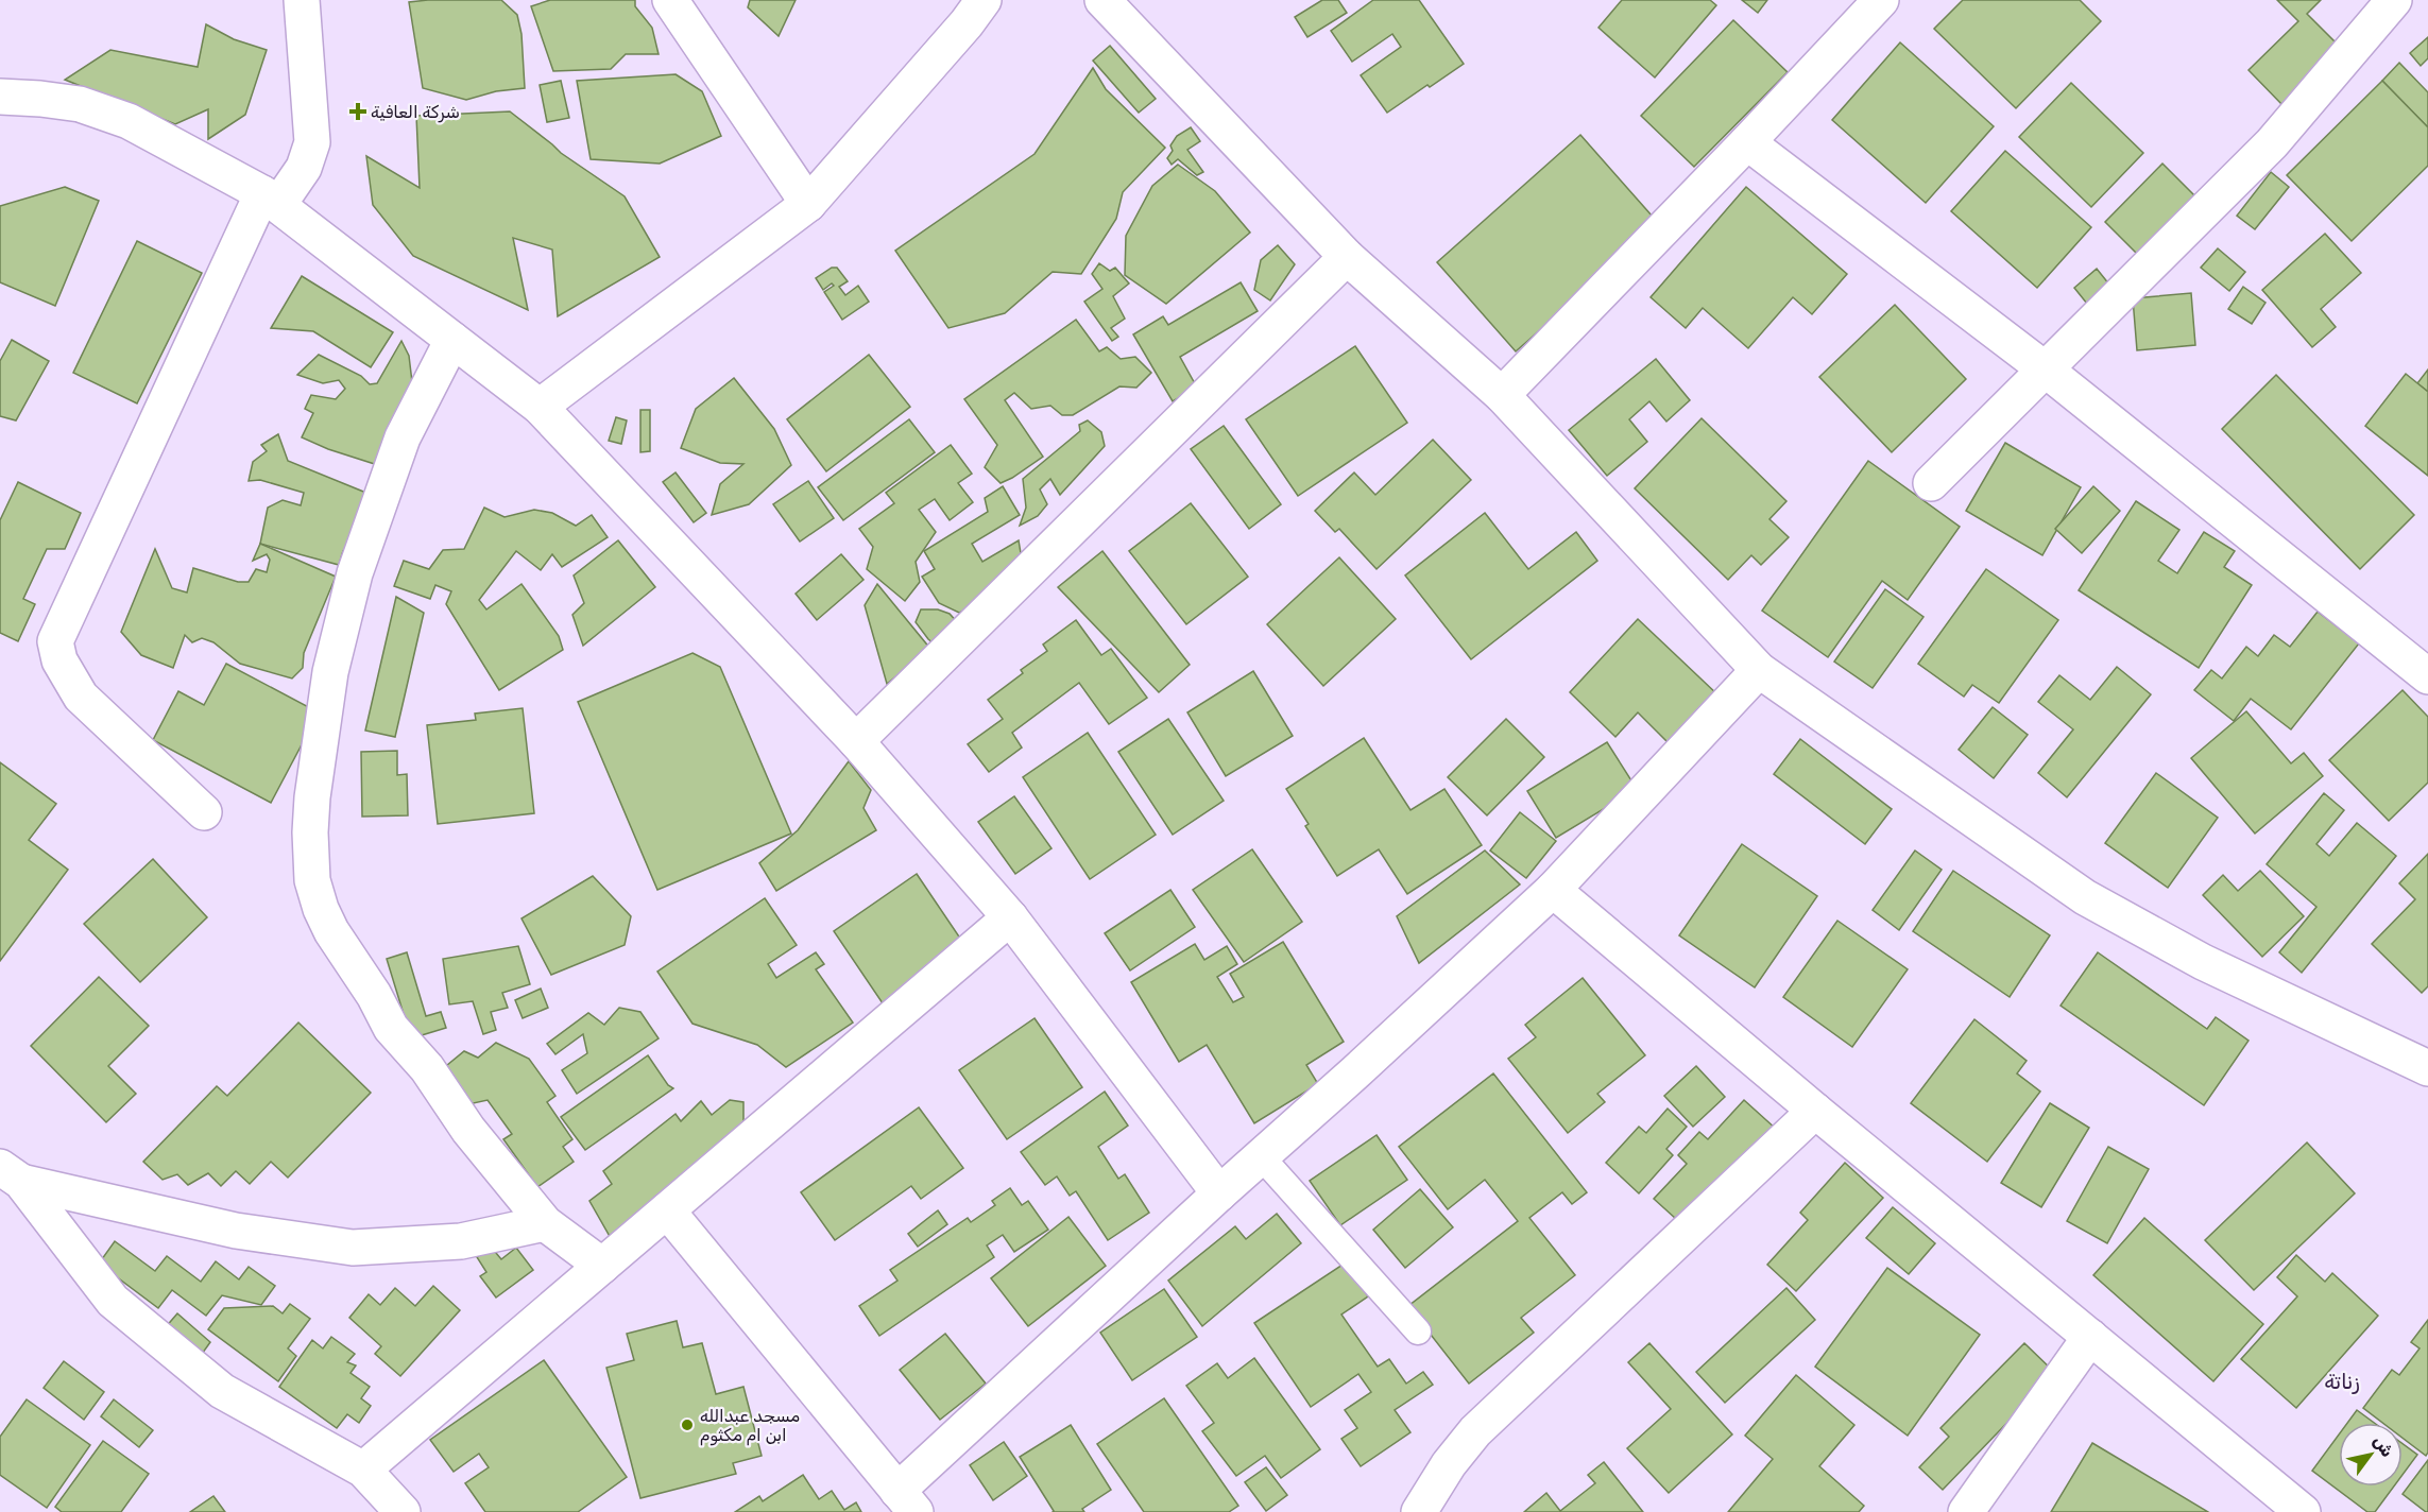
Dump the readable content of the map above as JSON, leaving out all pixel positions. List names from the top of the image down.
{
  "districts": ["زناتة"],
  "places": {
    "health": ["شركة العافية"],
    "other": ["مسجد عبدالله ابن ام مكثوم"]
  },
  "north": "top right"
}
